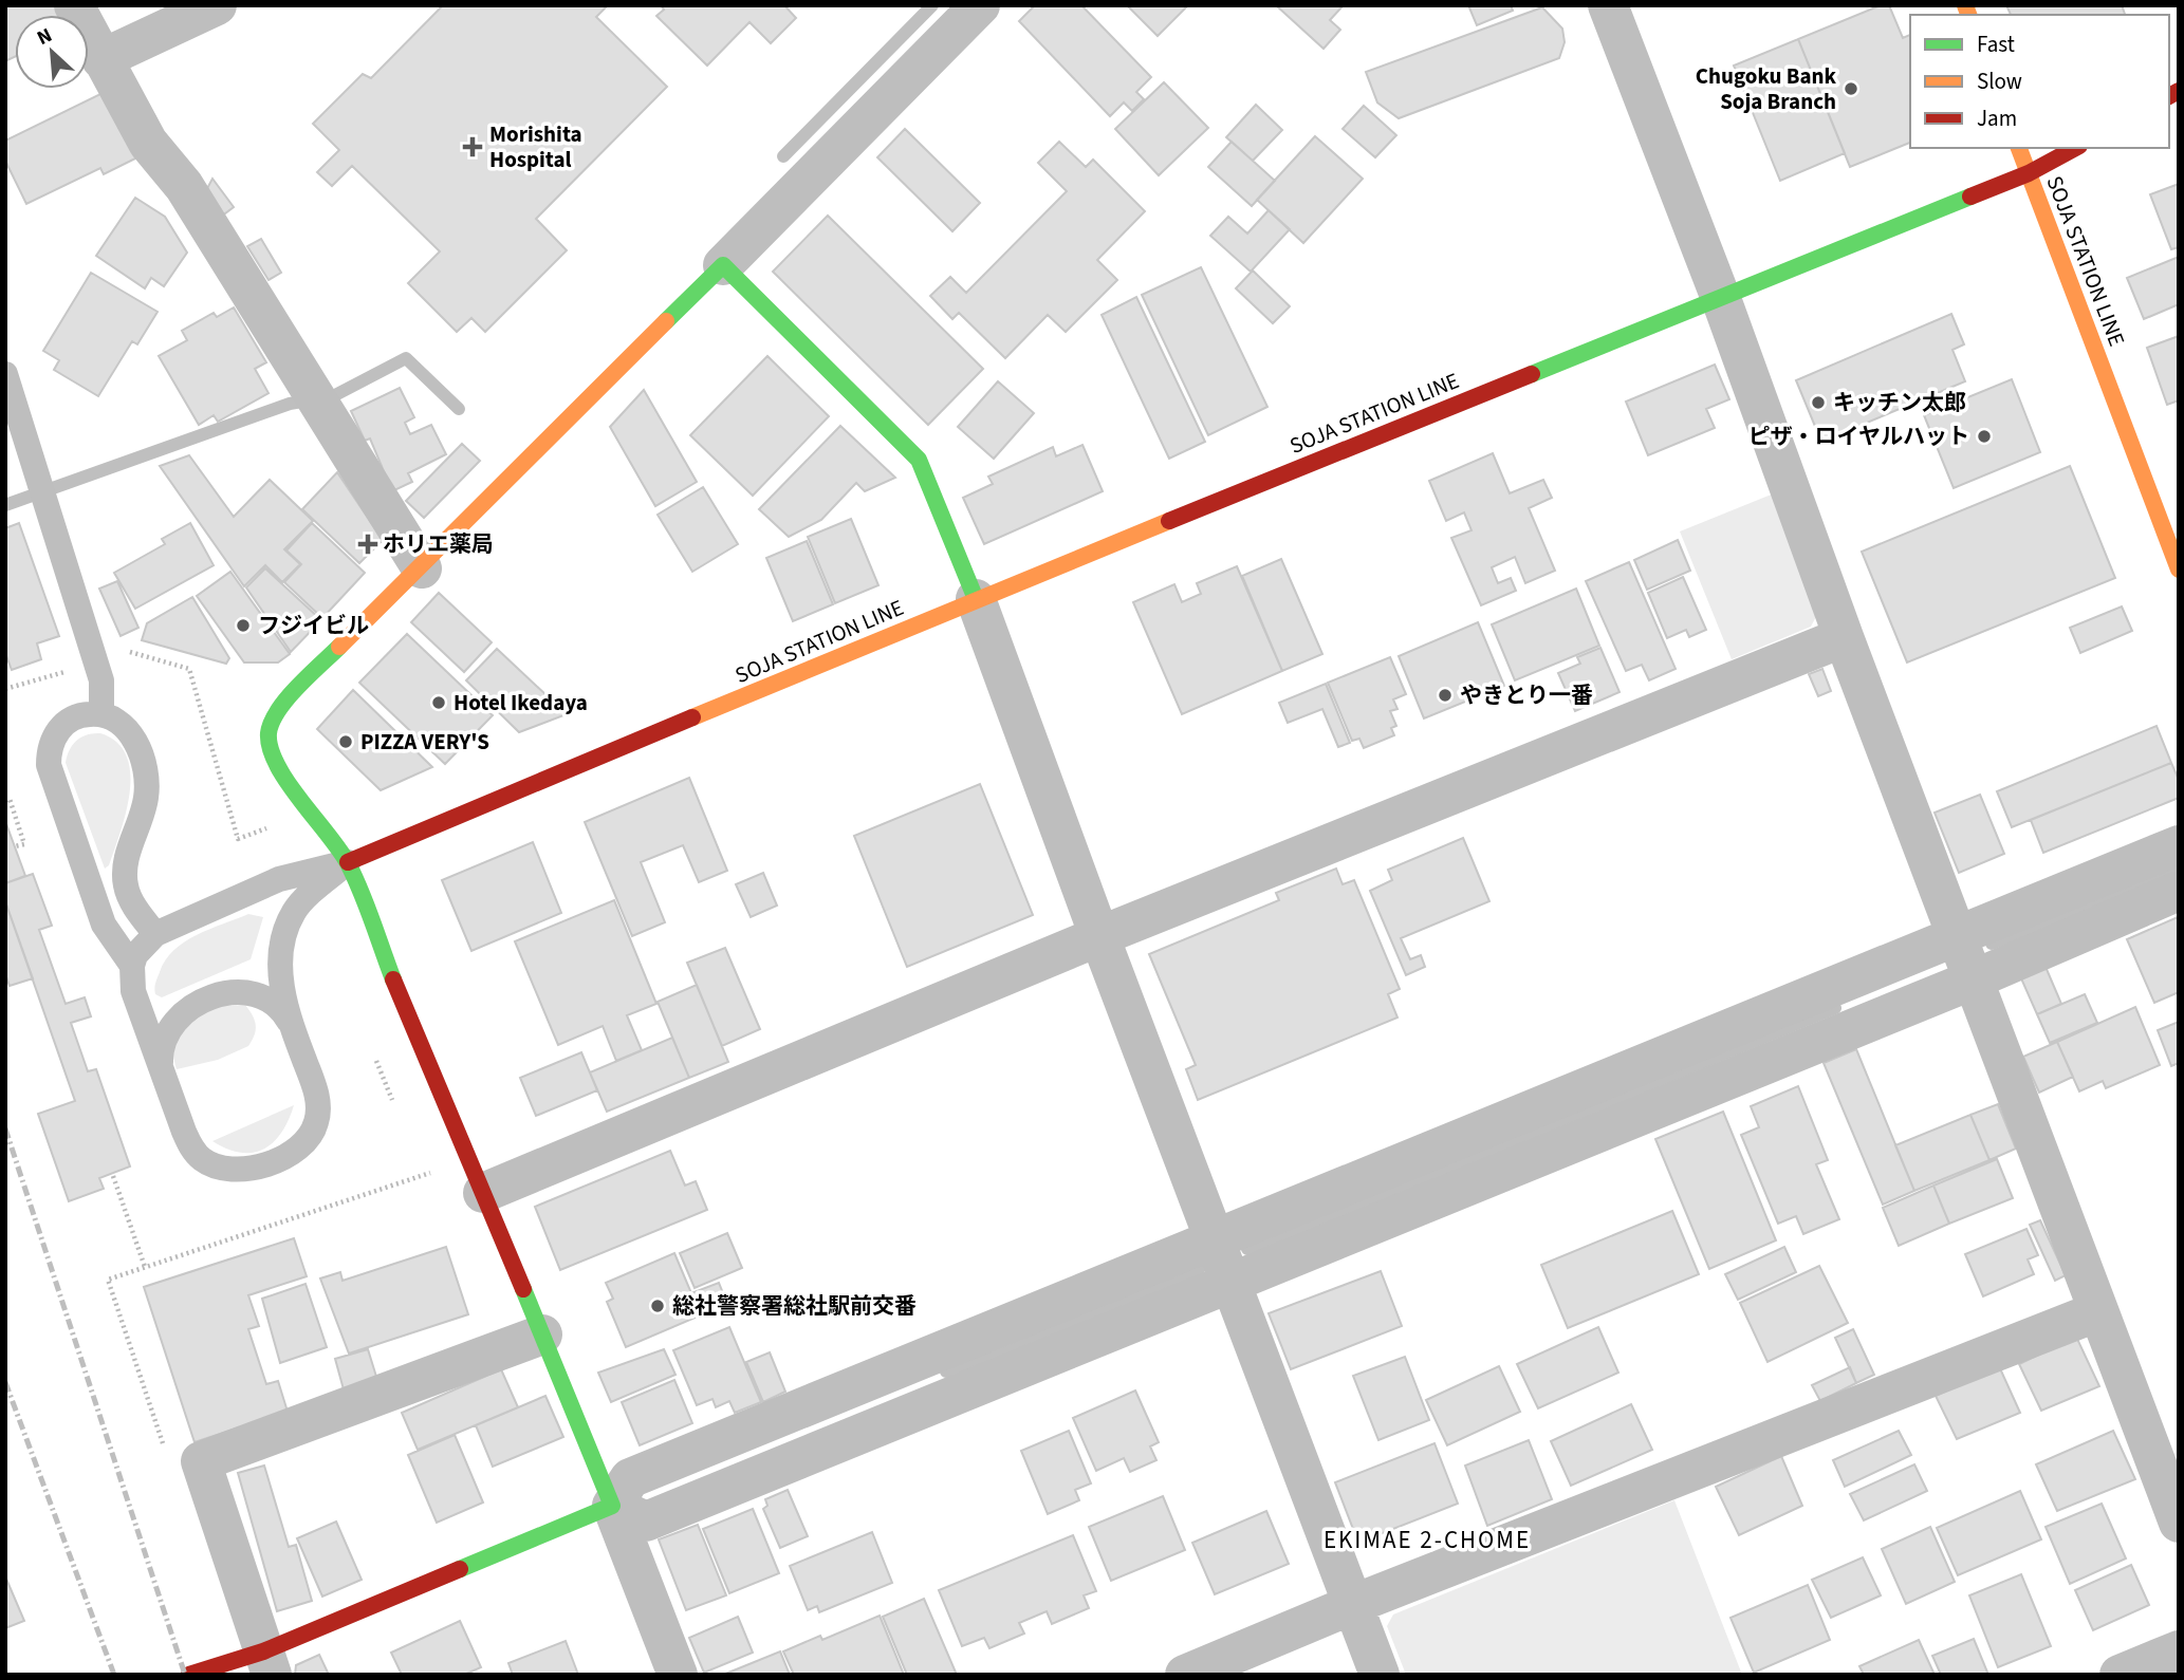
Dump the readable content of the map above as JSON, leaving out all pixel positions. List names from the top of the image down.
{
  "streets": {
    "street": ["SOJA STATION LINE"]
  },
  "districts": ["EKIMAE 2-CHOME"],
  "places": {
    "other": [
      "Chugoku Bank Soja Branch",
      "キッチン太郎",
      "ピザ・ロイヤルハット",
      "フジイビル",
      "やきとり一番",
      "Hotel Ikedaya",
      "PIZZA VERY'S",
      "総社警察署総社駅前交番"
    ],
    "health": ["Morishita Hospital", "ホリエ薬局"]
  },
  "legend": ["Fast", "Slow", "Jam"],
  "north": "top left"
}
